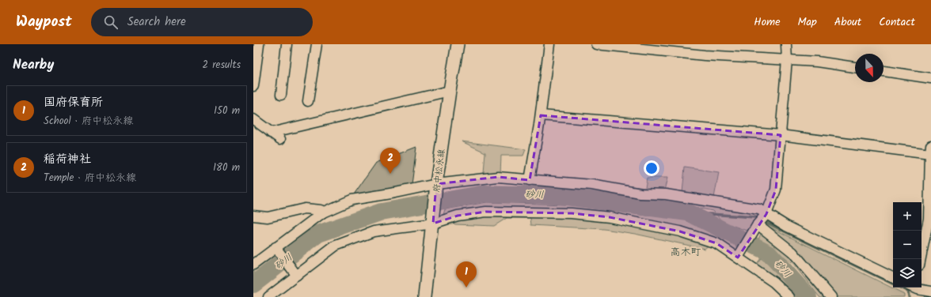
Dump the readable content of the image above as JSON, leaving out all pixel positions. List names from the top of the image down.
{
  "streets": {
    "main road": ["府中松永線"]
  },
  "districts": ["高木町"],
  "water": ["砂川"],
  "north": "bottom",
  "page": {
    "header": "Waypost",
    "search": "Search here",
    "nav": [
      "Home",
      "Map",
      "About",
      "Contact"
    ],
    "heading": ["Nearby", "2 results"],
    "list": [
      {
        "mark": "1",
        "name": "国府保育所",
        "note": "School · 府中松永線",
        "value": "150 m"
      },
      {
        "mark": "2",
        "name": "稲荷神社",
        "note": "Temple · 府中松永線",
        "value": "180 m"
      }
    ],
    "pins": ["2", "1"],
    "map_buttons": ["+", "−"]
  }
}
